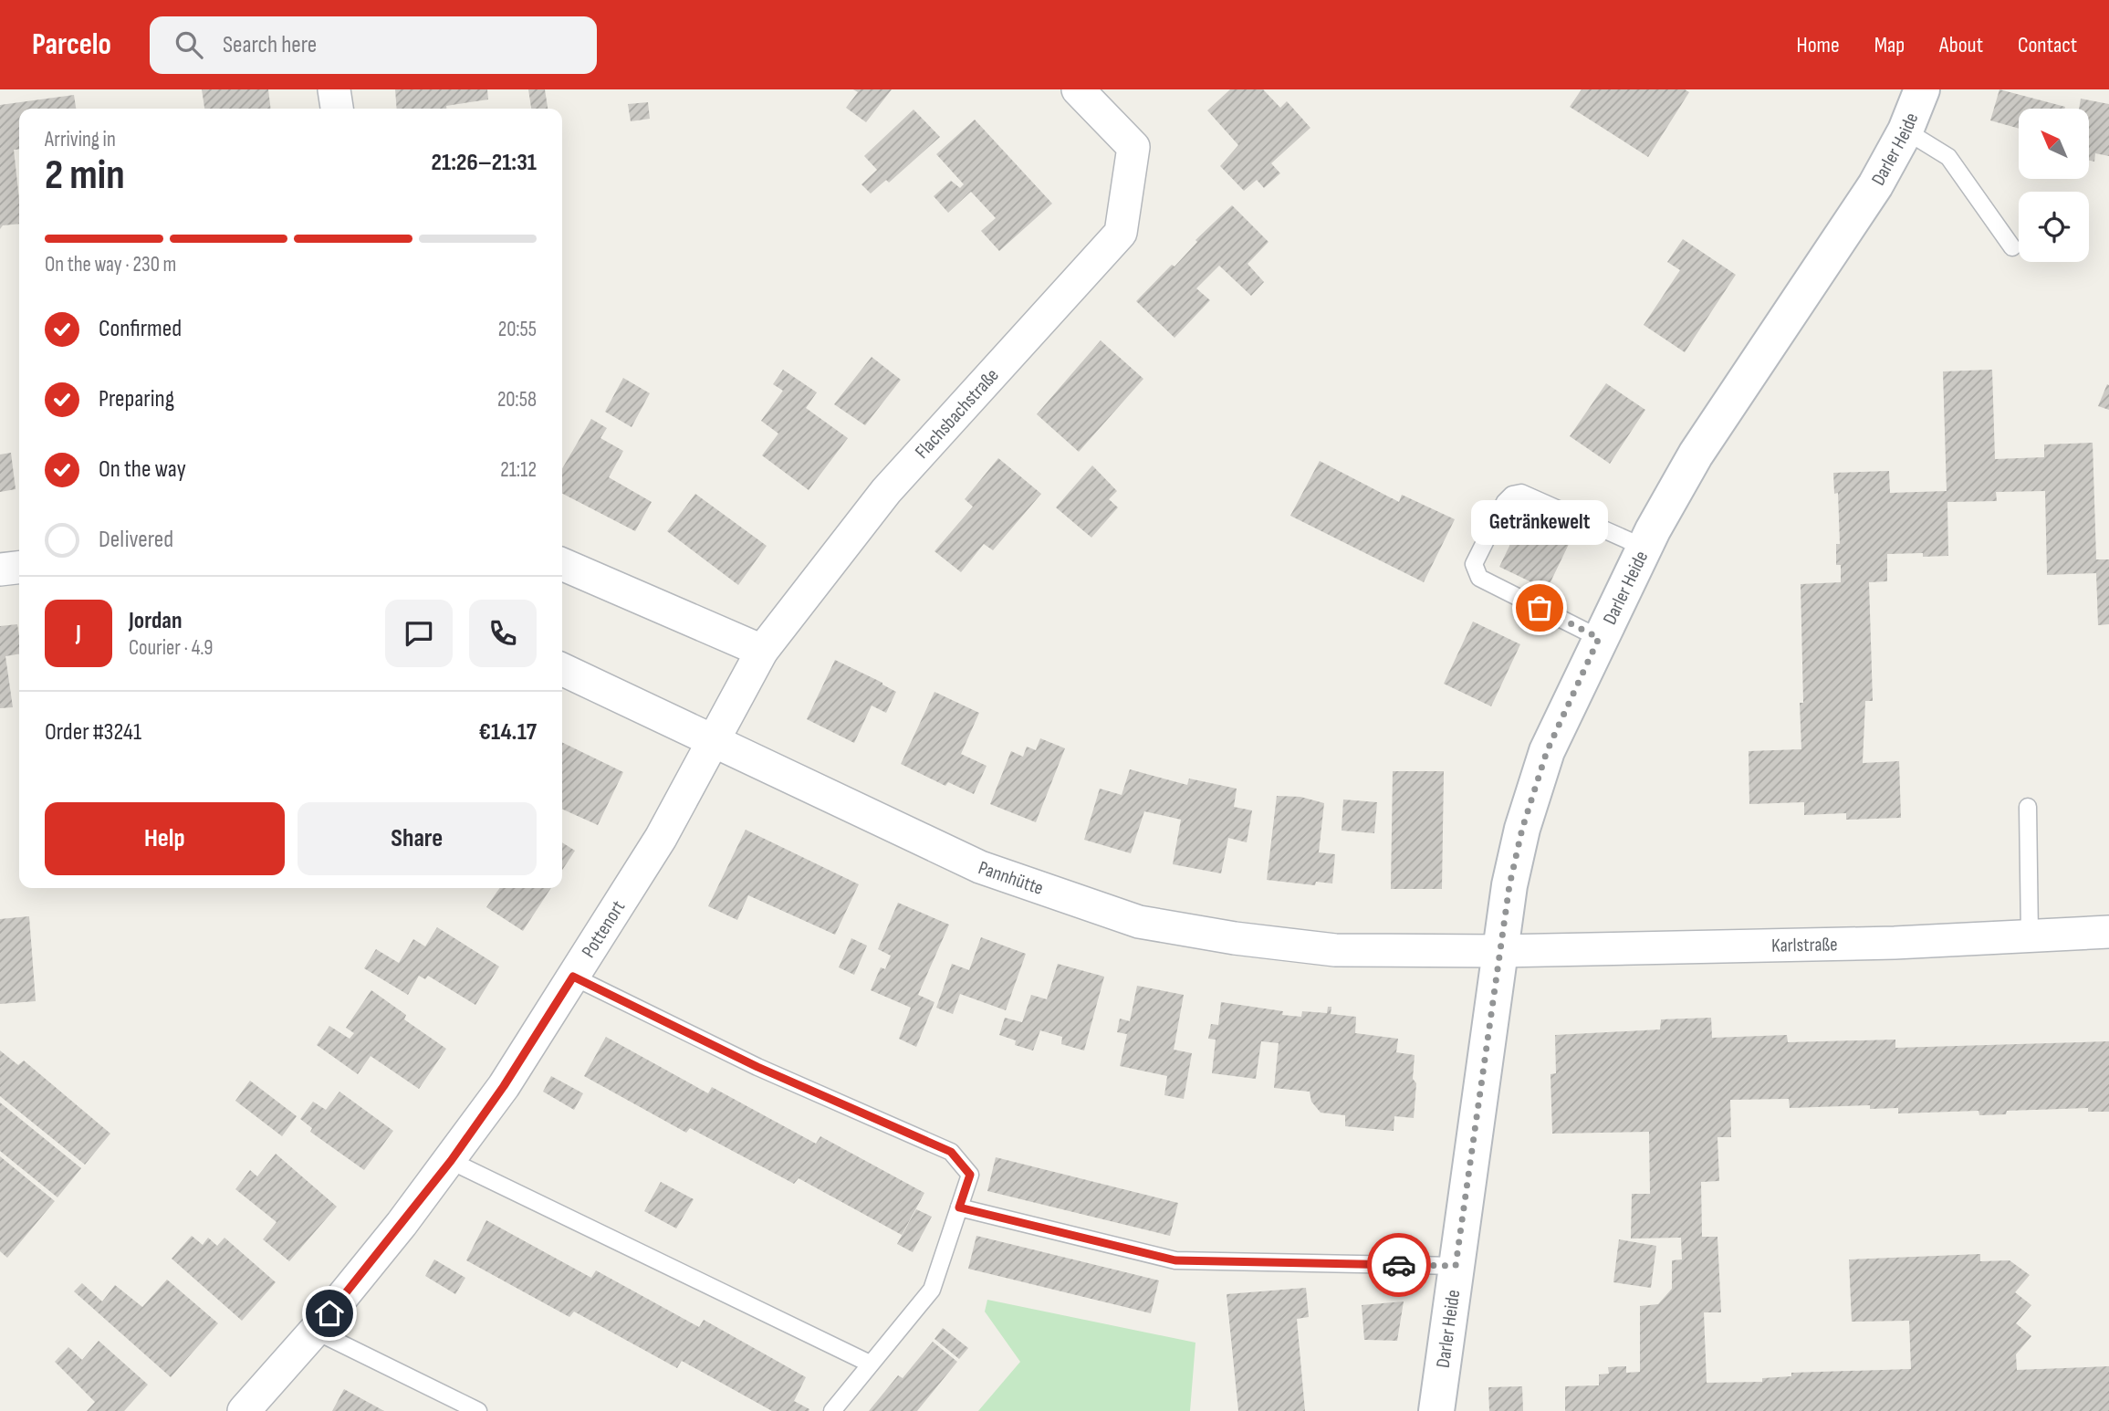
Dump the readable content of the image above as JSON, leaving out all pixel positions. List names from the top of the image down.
{
  "streets": {
    "street": [
      "Darler Heide",
      "Flachsbachstraße",
      "Pannhütte",
      "Pottenort",
      "Karlstraße"
    ]
  },
  "crossings": [
    ["Darler Heide", "Pannhütte"],
    ["Darler Heide", "Karlstraße"],
    ["Flachsbachstraße", "Pannhütte"],
    ["Flachsbachstraße", "Pottenort"],
    ["Pannhütte", "Pottenort"],
    ["Pannhütte", "Karlstraße"]
  ],
  "places": ["Getränkewelt"],
  "north": "top left",
  "page": {
    "header": "Parcelo",
    "search": "Search here",
    "nav": [
      "Home",
      "Map",
      "About",
      "Contact"
    ],
    "heading": ["2 min", "Arriving in", "21:26–21:31"],
    "panel": [
      "Jordan",
      "Courier · 4.9",
      "Order #3241",
      "€14.17"
    ],
    "bar": "On the way · 230 m",
    "list": [
      ["Confirmed", "20:55"],
      ["Preparing", "20:58"],
      ["On the way", "21:12"],
      "Delivered"
    ],
    "bubble": "Getränkewelt",
    "round": "J",
    "buttons": ["Help", "Share"]
  }
}
